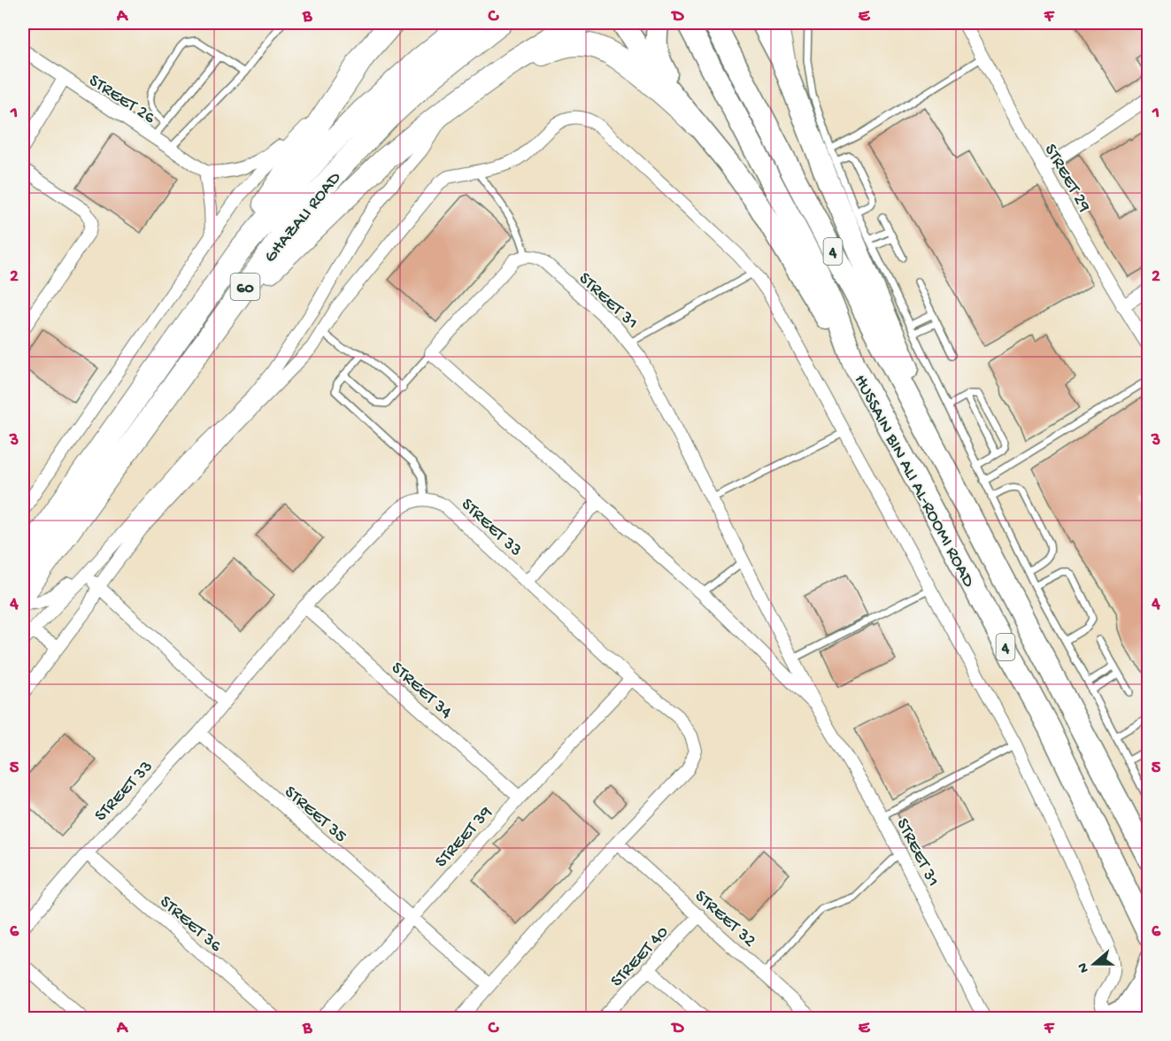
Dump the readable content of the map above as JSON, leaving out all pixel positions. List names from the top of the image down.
{
  "streets": {
    "highway": [
      "GHAZALI ROAD",
      "4",
      "60",
      "HUSSAIN BIN ALI AL-ROOMI ROAD"
    ],
    "street": [
      "STREET 26",
      "STREET 29",
      "STREET 31",
      "STREET 33",
      "STREET 34",
      "STREET 35",
      "STREET 39",
      "STREET 32",
      "STREET 36",
      "STREET 40"
    ]
  },
  "crossings": [
    ["STREET 33", "STREET 34"],
    ["STREET 33", "STREET 35"],
    ["STREET 33", "STREET 39"],
    ["STREET 33", "STREET 32"],
    ["STREET 33", "STREET 36"],
    ["STREET 34", "STREET 39"],
    ["STREET 35", "STREET 39"],
    ["STREET 32", "STREET 40"]
  ],
  "north": "left",
  "grid": {
    "columns": [
      "A",
      "B",
      "C",
      "D",
      "E",
      "F"
    ],
    "rows": [
      "1",
      "2",
      "3",
      "4",
      "5",
      "6"
    ]
  }
}
